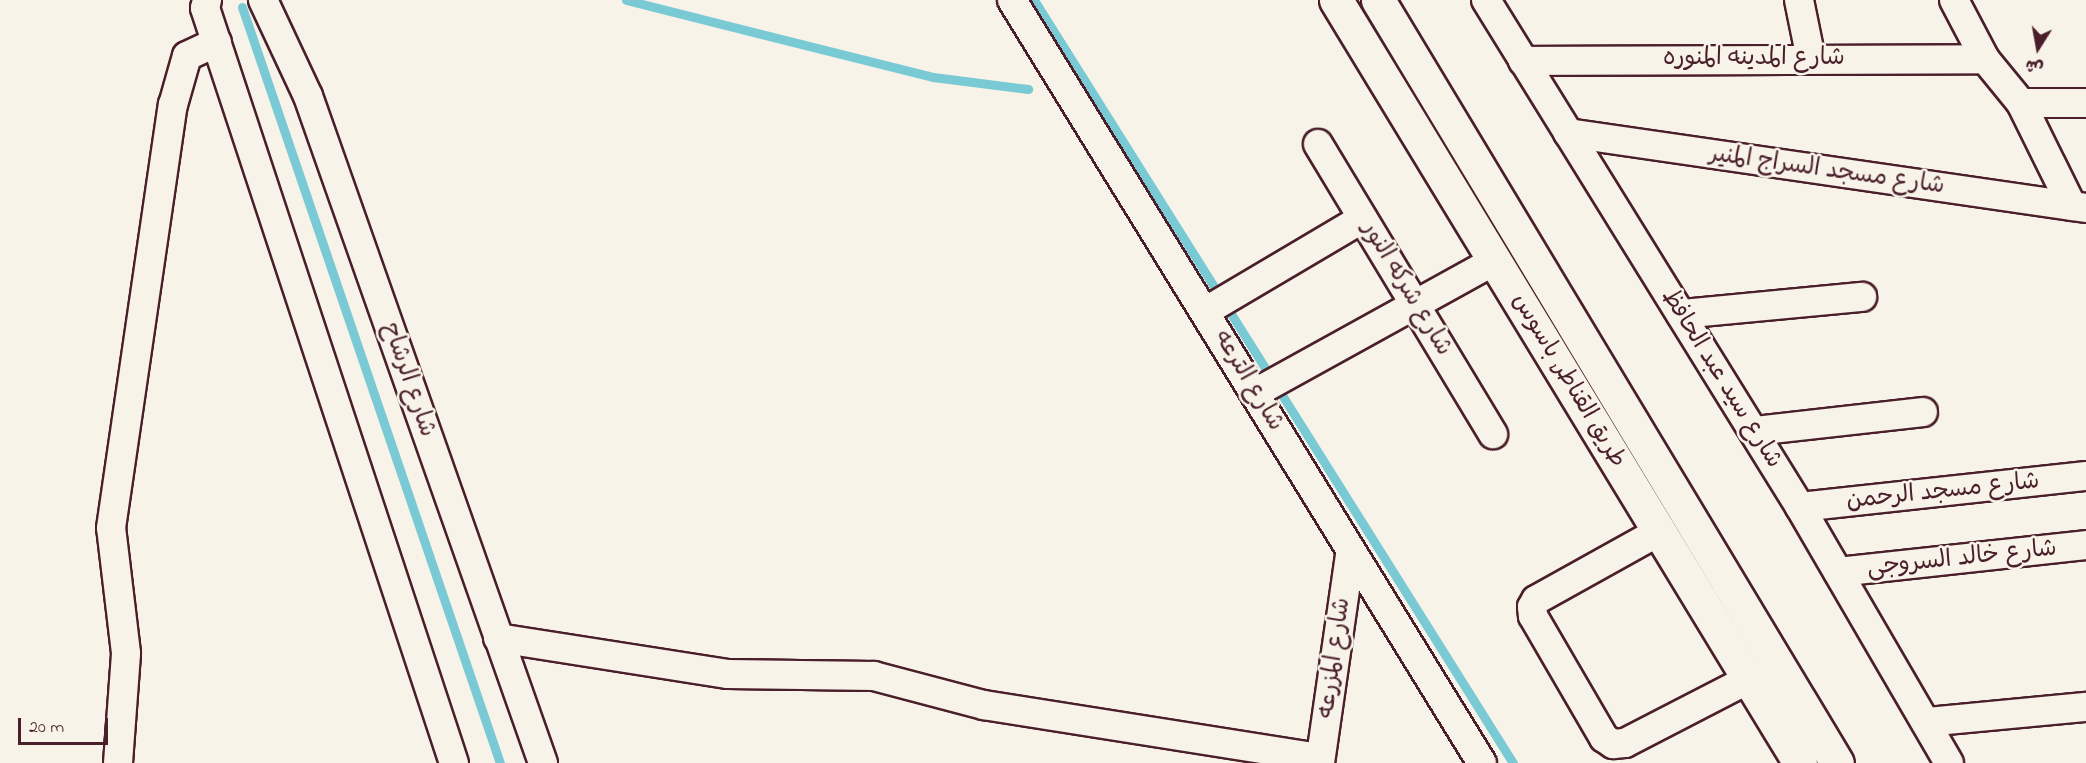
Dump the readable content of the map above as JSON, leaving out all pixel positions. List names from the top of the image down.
{
  "streets": {
    "main road": ["طريق القناطر, باسوس"],
    "street": [
      "شارع المدينه المنوره",
      "شارع مسجد السراج المنير",
      "شارع شركه النور",
      "شارع سيد عبد الحافظ",
      "شارع الرشاح",
      "شارع الترعه",
      "شارع مسجد الرحمن",
      "شارع خالد السروجى",
      "شارع المزرعه"
    ]
  },
  "crossings": [
    ["شارع المدينه المنوره", "شارع سيد عبد الحافظ"],
    ["شارع مسجد السراج المنير", "شارع سيد عبد الحافظ"],
    ["شارع سيد عبد الحافظ", "شارع مسجد الرحمن"],
    ["شارع سيد عبد الحافظ", "شارع خالد السروجى"],
    ["شارع الترعه", "شارع المزرعه"]
  ],
  "scale_bar": "20 m",
  "north": "bottom"
}
